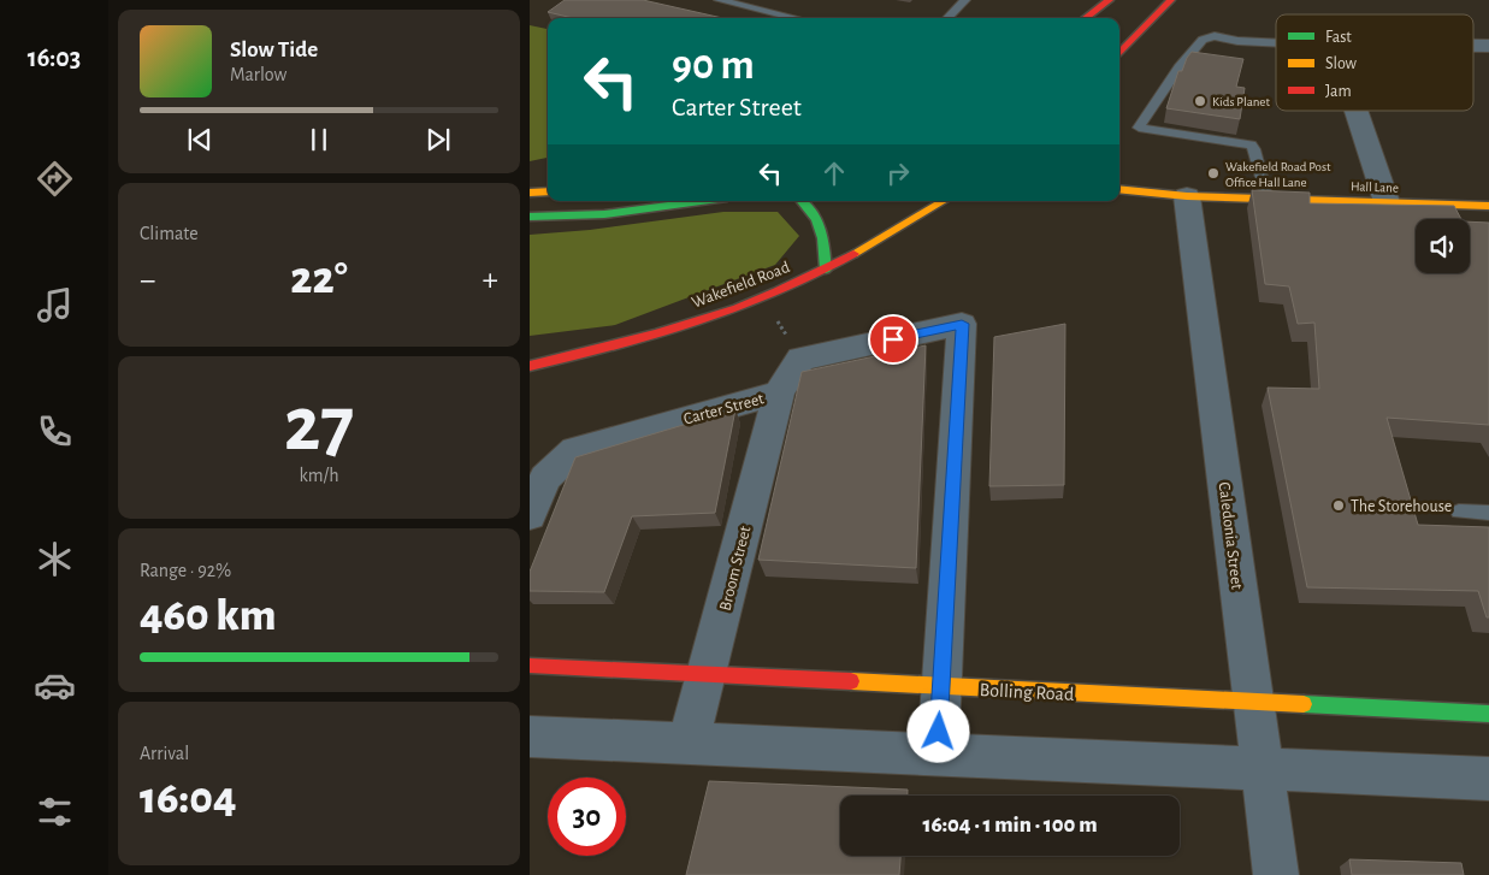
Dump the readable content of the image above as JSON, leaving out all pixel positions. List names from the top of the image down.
{
  "streets": {
    "street": [
      "Hall Lane",
      "Wakefield Road",
      "Carter Street",
      "Caledonia Street",
      "Broom Street",
      "Bolling Road"
    ]
  },
  "crossings": [
    ["Hall Lane", "Caledonia Street"],
    ["Carter Street", "Broom Street"],
    ["Caledonia Street", "Bolling Road"],
    ["Broom Street", "Bolling Road"]
  ],
  "places": ["Kids Planet", "Wakefield Road Post Office Hall Lane", "The Storehouse"],
  "legend": ["Fast", "Slow", "Jam"],
  "page": {
    "tabs": "16:03",
    "turn": ["90 m", "Carter Street"],
    "song": ["Slow Tide", "Marlow"],
    "tile": [
      "Climate",
      ["27", "km/h"],
      ["Range · 92%", "460 km"],
      ["Arrival", "16:04"]
    ],
    "heat": ["−", "22°", "+"],
    "limit": "30",
    "trip": "16:04 · 1 min · 100 m"
  }
}
